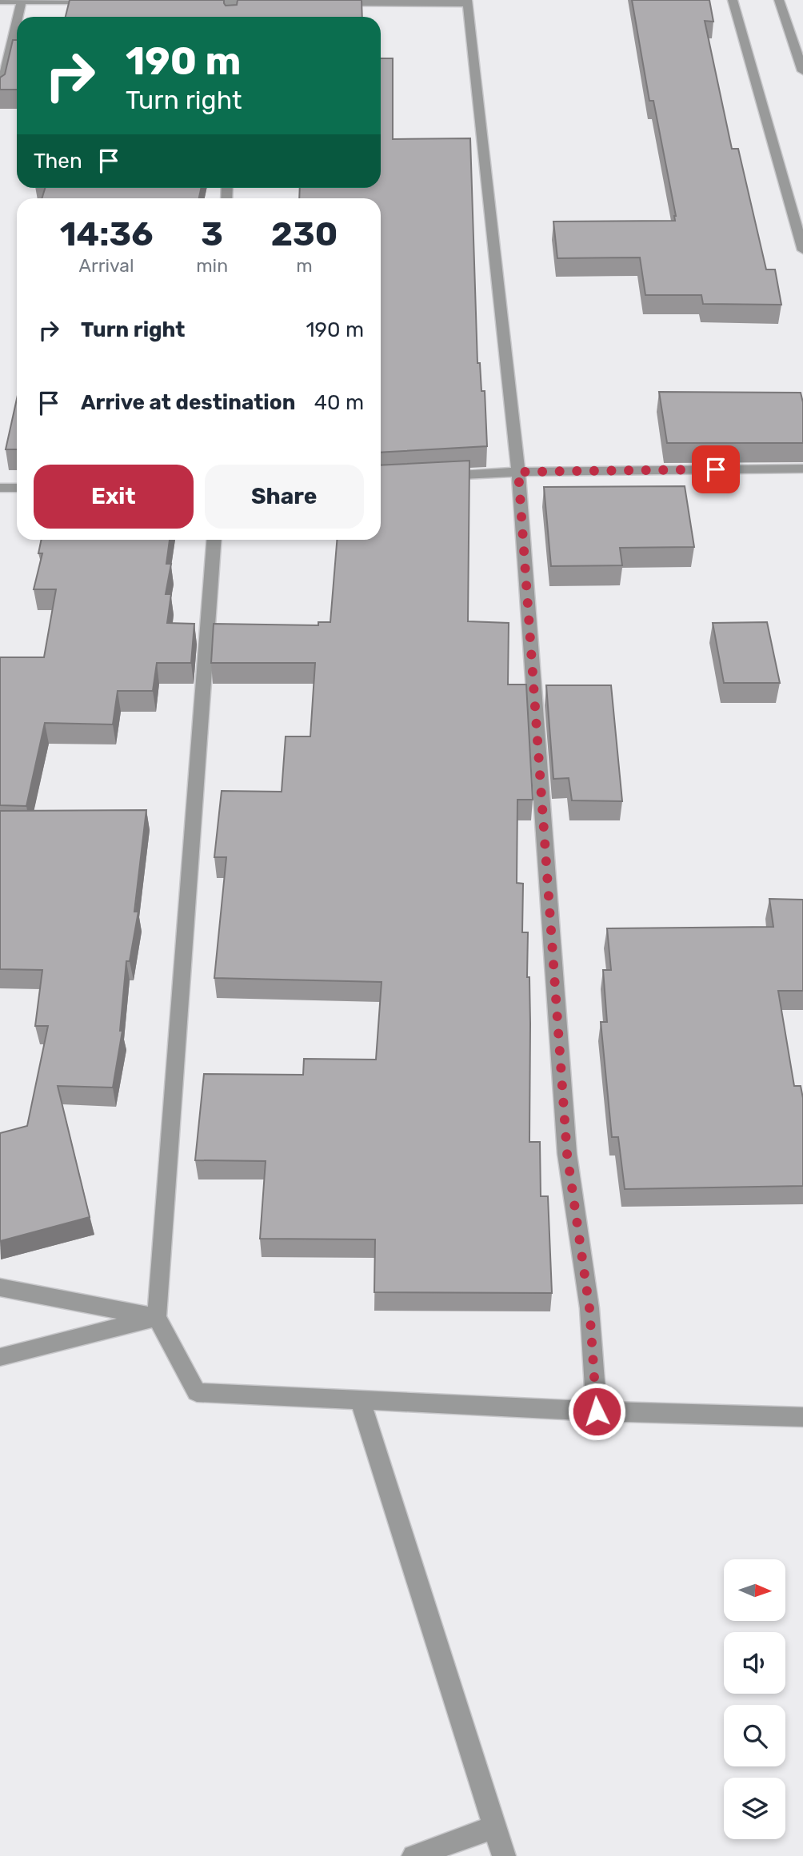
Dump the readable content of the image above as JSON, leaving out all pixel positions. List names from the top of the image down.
{
  "north": "right",
  "page": {
    "turn": ["190 m", "Turn right"],
    "then": "Then",
    "eta": [
      "14:36",
      "Arrival",
      "3",
      "min",
      "230",
      "m"
    ],
    "list": [
      {
        "name": "Turn right",
        "value": "190 m"
      },
      {
        "name": "Arrive at destination",
        "value": "40 m"
      }
    ],
    "buttons": ["Exit", "Share"]
  }
}
